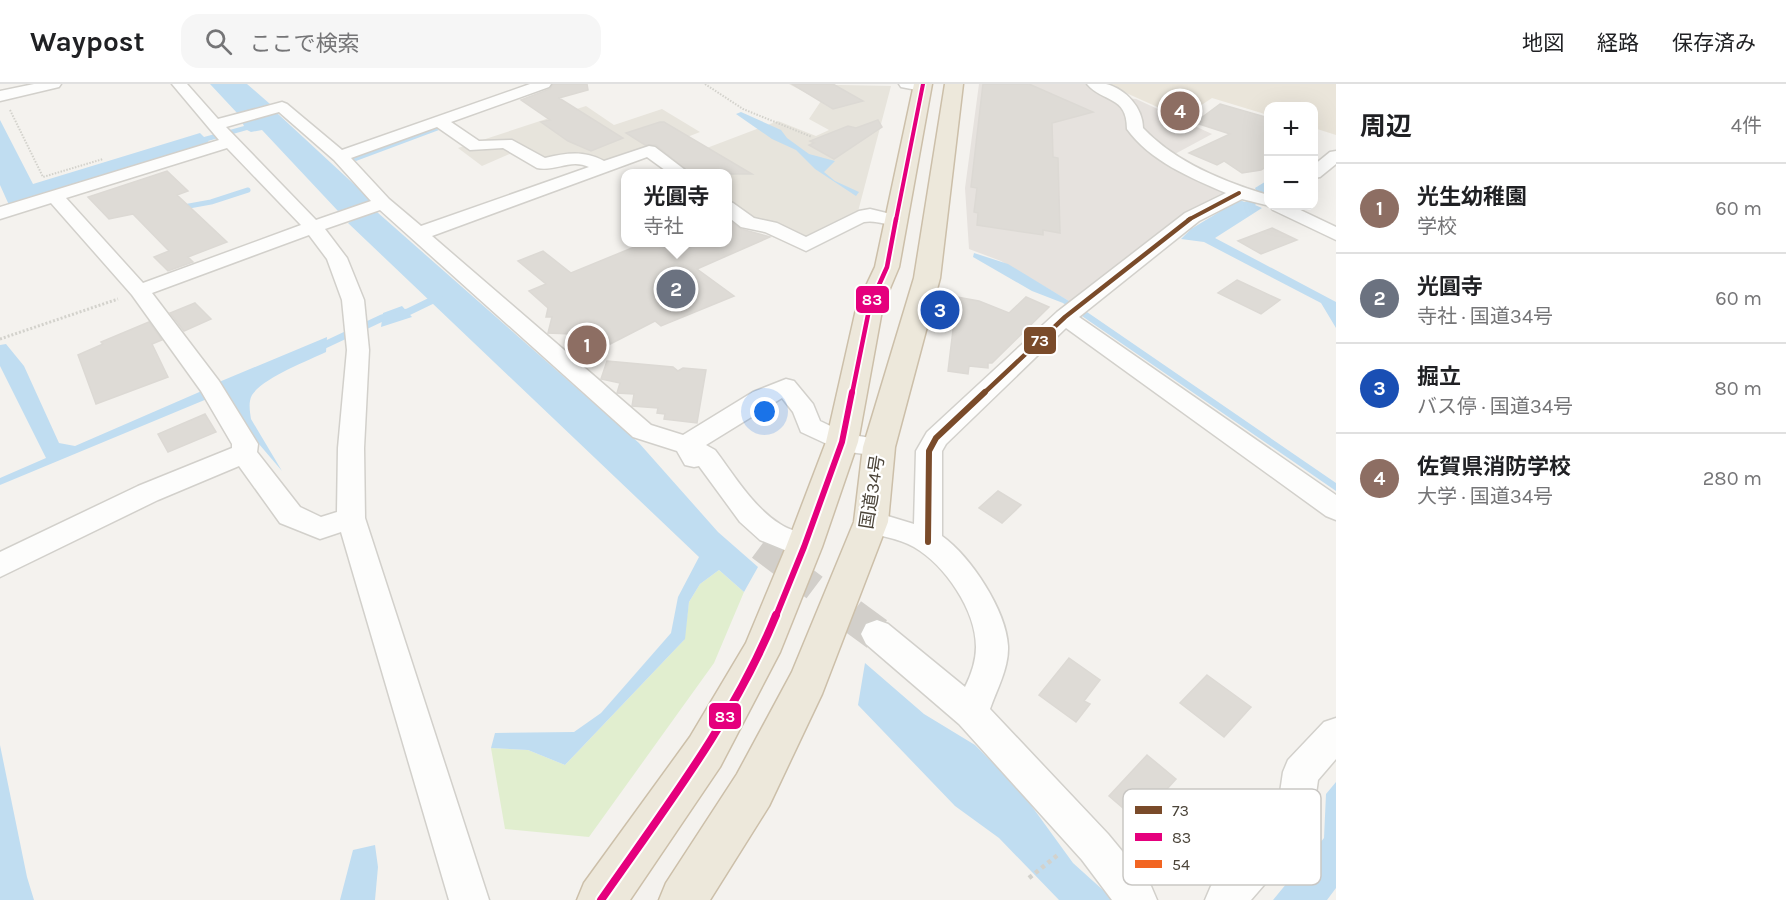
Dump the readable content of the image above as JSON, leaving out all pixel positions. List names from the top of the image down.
{
  "streets": {
    "highway": ["国道34号"]
  },
  "lines": ["transit line 83", "transit line 73"],
  "legend": ["73", "83", "54"],
  "page": {
    "header": "Waypost",
    "search": "ここで検索",
    "nav": ["地図", "経路", "保存済み"],
    "heading": ["周辺", "4件"],
    "pins": [
      "4",
      "2",
      "3",
      "1"
    ],
    "map_buttons": ["+", "−"],
    "list": [
      {
        "mark": "1",
        "name": "光生幼稚園",
        "note": "学校",
        "value": "60 m"
      },
      {
        "mark": "2",
        "name": "光圓寺",
        "note": "寺社 · 国道34号",
        "value": "60 m"
      },
      {
        "mark": "3",
        "name": "掘立",
        "note": "バス停 · 国道34号",
        "value": "80 m"
      },
      {
        "mark": "4",
        "name": "佐賀県消防学校",
        "note": "大学 · 国道34号",
        "value": "280 m"
      }
    ],
    "popup": ["光圓寺", "寺社"]
  }
}
